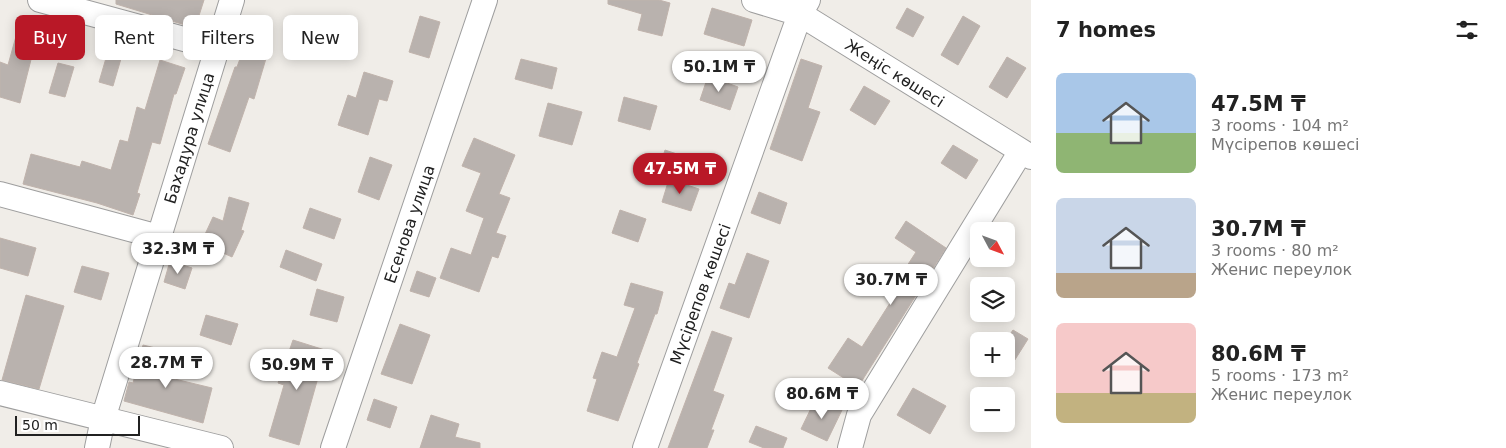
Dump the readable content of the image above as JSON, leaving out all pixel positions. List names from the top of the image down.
{
  "streets": {
    "street": [
      "Жеңіс көшесі",
      "Бахадура улица",
      "Есенова улица",
      "Мүсірепов көшесі"
    ]
  },
  "crossings": [
    ["Жеңіс көшесі", "Мүсірепов көшесі"]
  ],
  "scale_bar": "50 m",
  "north": "bottom right",
  "page": {
    "heading": "7 homes",
    "chip": [
      "Buy",
      "Rent",
      "Filters",
      "New"
    ],
    "price": [
      "50.1M ₸",
      "47.5M ₸",
      "32.3M ₸",
      "30.7M ₸",
      "28.7M ₸",
      "50.9M ₸",
      "80.6M ₸"
    ],
    "list": [
      {
        "name": "47.5M ₸",
        "note": "3 rooms · 104 m² · Мүсірепов көшесі"
      },
      {
        "name": "30.7M ₸",
        "note": "3 rooms · 80 m² · Женис переулок"
      },
      {
        "name": "80.6M ₸",
        "note": "5 rooms · 173 m² · Женис переулок"
      }
    ],
    "map_buttons": ["+", "−"],
    "scale": "50 m"
  }
}
